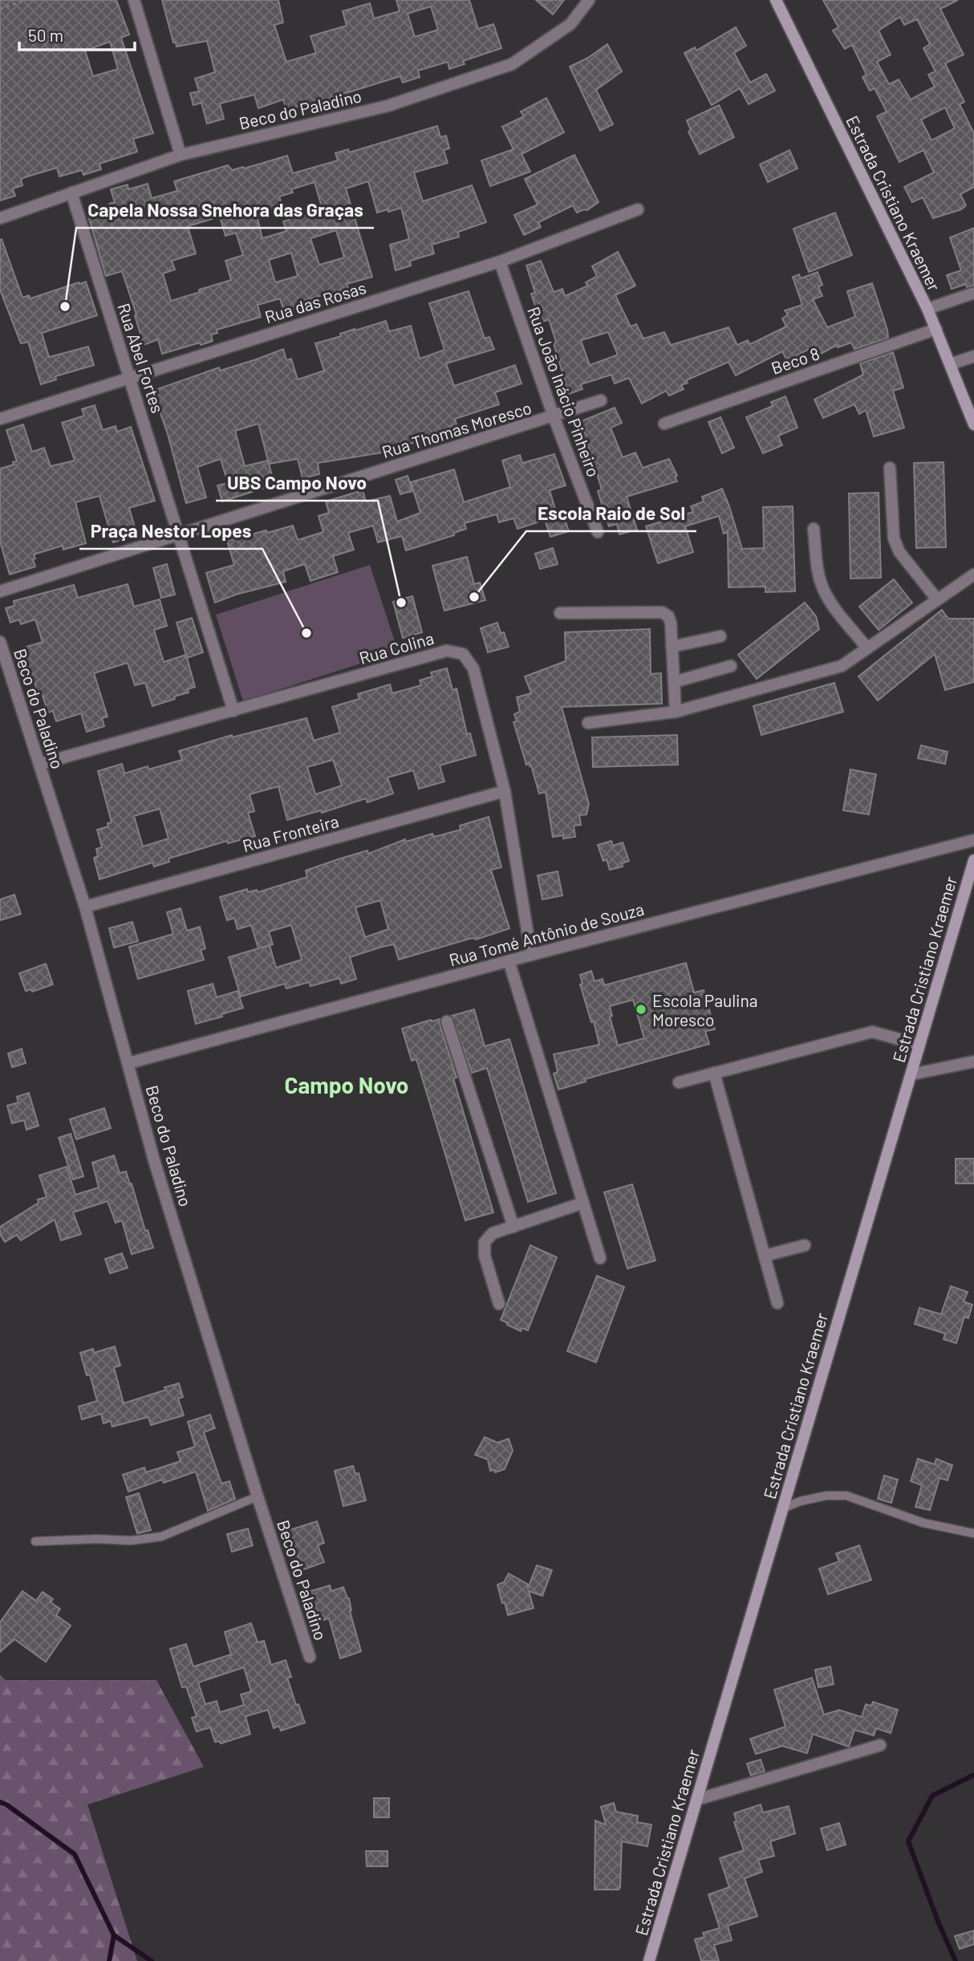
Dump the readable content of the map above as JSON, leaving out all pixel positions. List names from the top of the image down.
{
  "streets": {
    "main road": ["Estrada Cristiano Kraemer"],
    "street": [
      "Beco do Paladino",
      "Rua das Rosas",
      "Rua Abel Fortes",
      "Beco 8",
      "Rua João Inácio Pinheiro",
      "Rua Thomas Moresco",
      "Rua Colina",
      "Rua Fronteira",
      "Rua Tomé Antônio de Souza"
    ]
  },
  "crossings": [
    ["Beco do Paladino", "Rua Abel Fortes"],
    ["Beco do Paladino", "Rua Colina"],
    ["Beco do Paladino", "Rua Fronteira"],
    ["Beco do Paladino", "Rua Tomé Antônio de Souza"],
    ["Estrada Cristiano Kraemer", "Beco 8"],
    ["Rua das Rosas", "Rua Abel Fortes"],
    ["Rua das Rosas", "Rua João Inácio Pinheiro"],
    ["Rua Abel Fortes", "Rua Thomas Moresco"],
    ["Rua Abel Fortes", "Rua Colina"],
    ["Rua João Inácio Pinheiro", "Rua Thomas Moresco"],
    ["Rua Colina", "Rua Fronteira"],
    ["Rua Colina", "Rua Tomé Antônio de Souza"]
  ],
  "districts": ["Campo Novo"],
  "places": [
    "Capela Nossa Snehora das Graças",
    "Escola Raio de Sol",
    "UBS Campo Novo",
    "Praça Nestor Lopes",
    "Escola Paulina Moresco"
  ],
  "scale_bar": "50 m"
}
